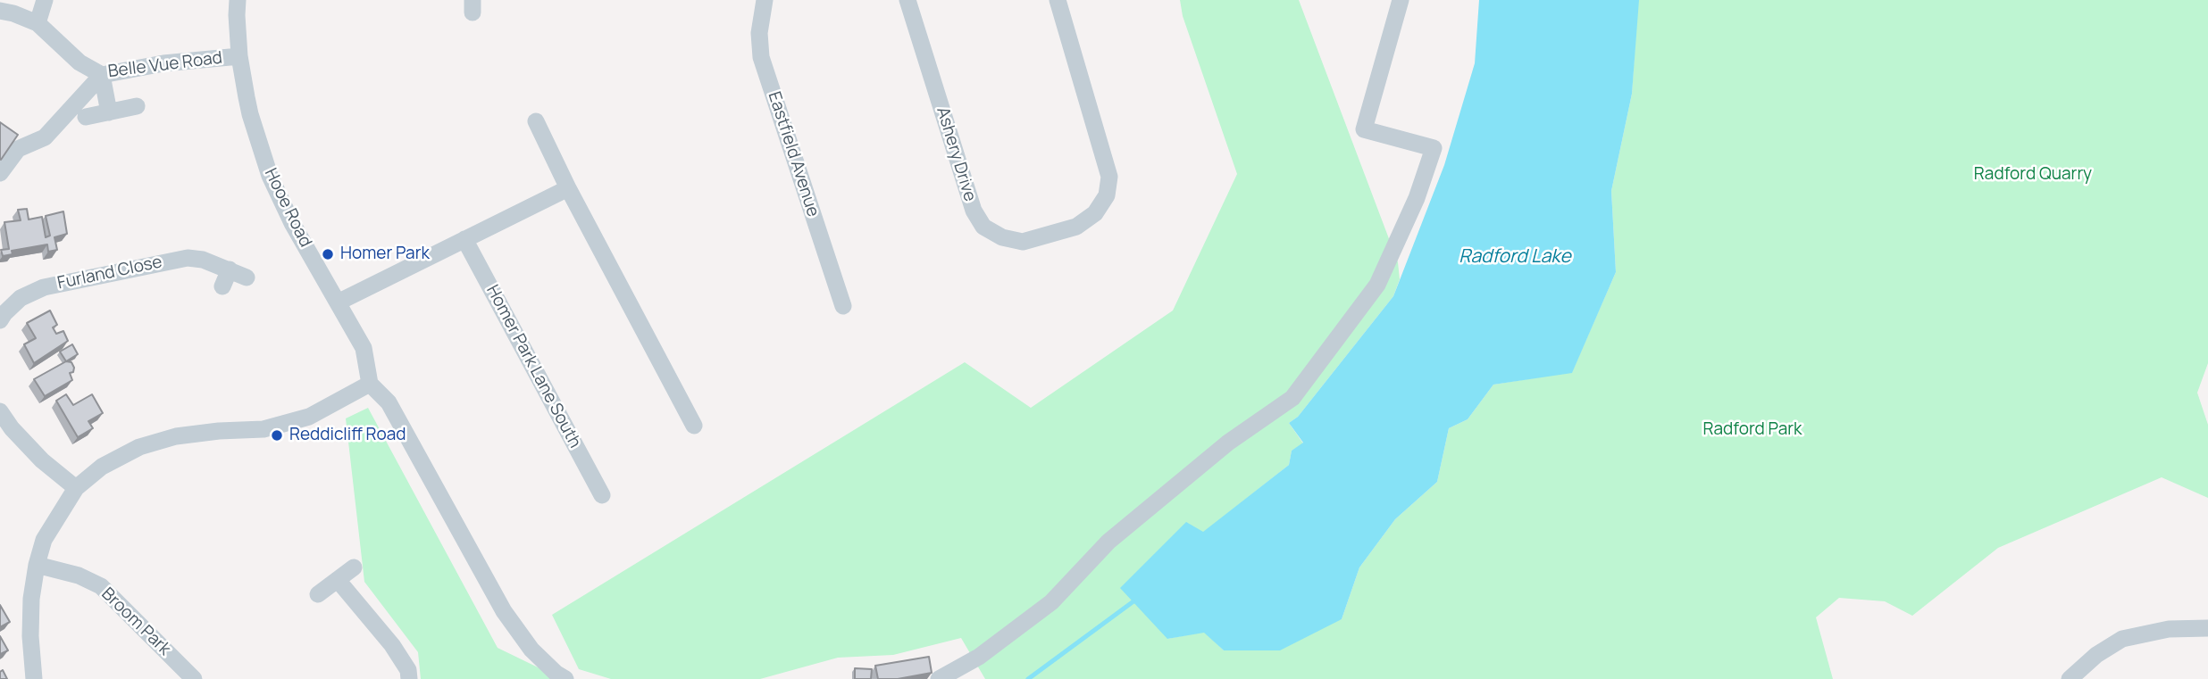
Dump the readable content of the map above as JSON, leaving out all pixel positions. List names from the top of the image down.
{
  "streets": {
    "street": [
      "Belle Vue Road",
      "Eastfield Avenue",
      "Ashery Drive",
      "Hooe Road",
      "Furland Close",
      "Homer Park Lane South",
      "Broom Park"
    ]
  },
  "crossings": [
    ["Belle Vue Road", "Hooe Road"]
  ],
  "water": ["Radford Lake"],
  "parks": ["Radford Quarry", "Radford Park"],
  "places": ["Homer Park", "Reddicliff Road"]
}
